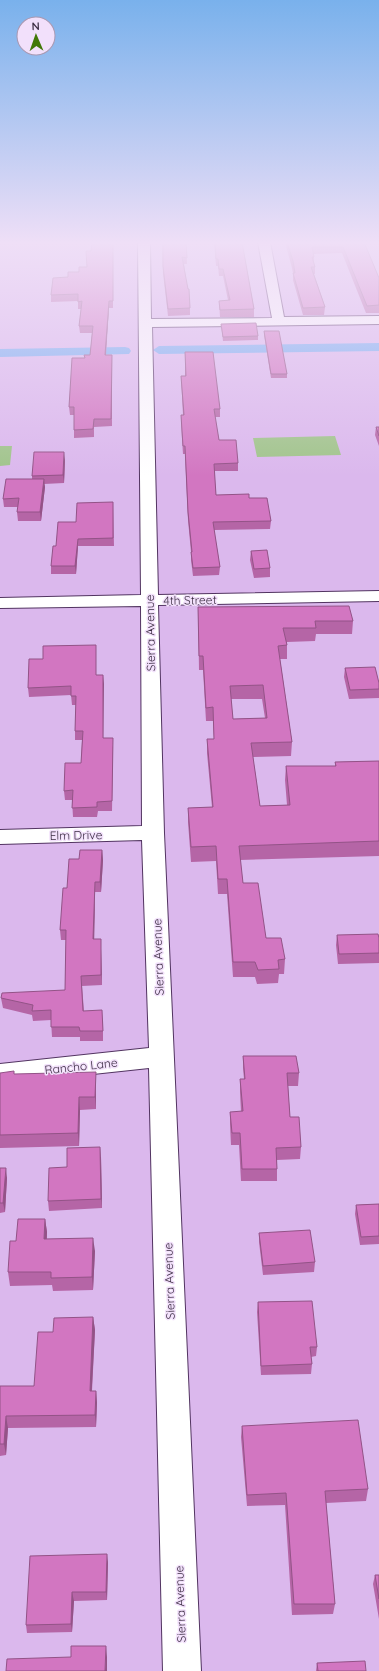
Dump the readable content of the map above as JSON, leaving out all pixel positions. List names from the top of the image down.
{
  "streets": {
    "street": [
      "4th Street",
      "Sierra Avenue",
      "Elm Drive",
      "Rancho Lane"
    ]
  },
  "crossings": [
    ["4th Street", "Sierra Avenue"],
    ["Sierra Avenue", "Elm Drive"],
    ["Sierra Avenue", "Rancho Lane"]
  ],
  "north": "top"
}
